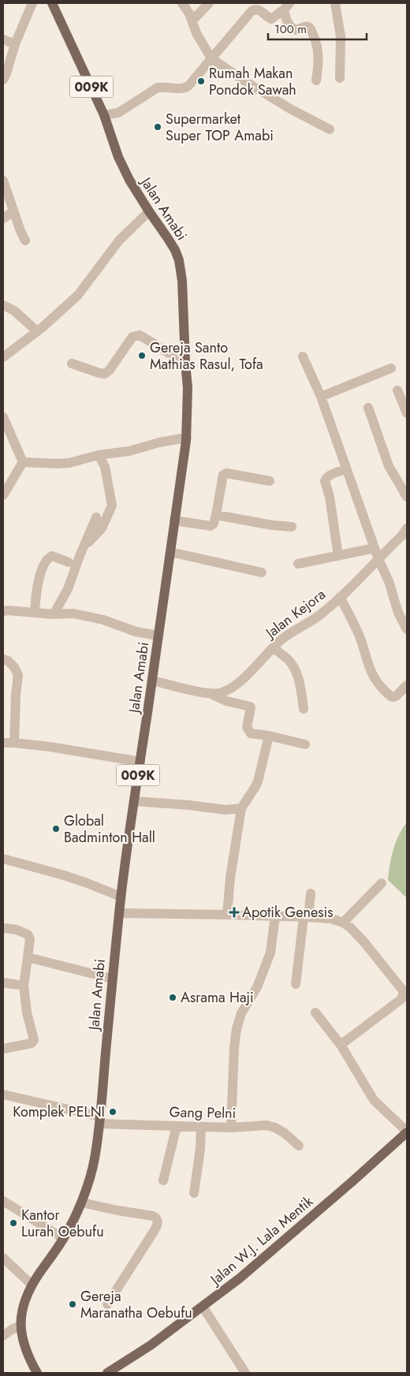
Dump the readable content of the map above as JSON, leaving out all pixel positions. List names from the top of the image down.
{
  "streets": {
    "main road": ["009K", "Jalan Amabi", "Jalan W.J. Lala Mentik"],
    "street": ["Jalan Kejora", "Gang Pelni"]
  },
  "crossings": [
    ["Jalan Amabi", "Gang Pelni"]
  ],
  "places": {
    "other": [
      "Rumah Makan Pondok Sawah",
      "Supermarket Super TOP Amabi",
      "Gereja Santo Mathias Rasul, Tofa",
      "Global Badminton Hall",
      "Asrama Haji",
      "Komplek PELNI",
      "Kantor Lurah Oebufu",
      "Gereja Maranatha Oebufu"
    ],
    "health": ["Apotik Genesis"]
  },
  "scale_bar": "100 m"
}
